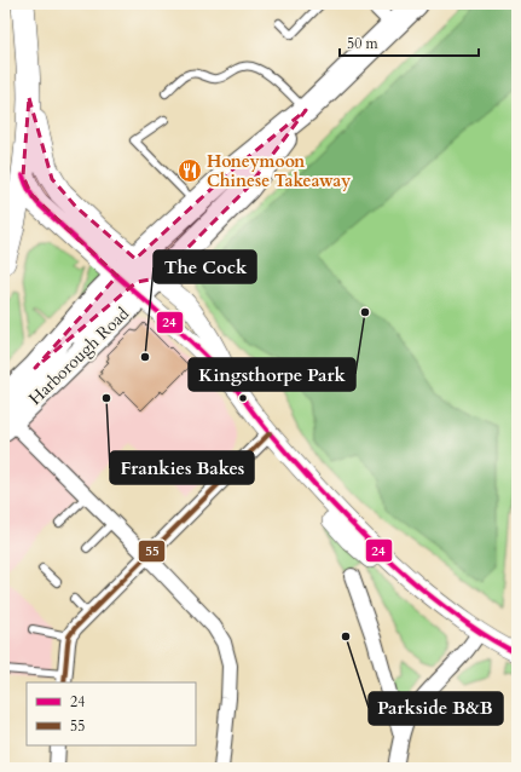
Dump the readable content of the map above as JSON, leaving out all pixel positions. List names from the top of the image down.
{
  "streets": {
    "highway": ["Harborough Road"]
  },
  "places": {
    "restaurant": ["Honeymoon Chinese Takeaway"],
    "other": [
      "Kingsthorpe Park",
      "The Cock",
      "Frankies Bakes",
      "Parkside B&B"
    ]
  },
  "lines": ["transit line 24", "transit line 55"],
  "legend": ["24", "55"],
  "scale_bar": "50 m"
}
